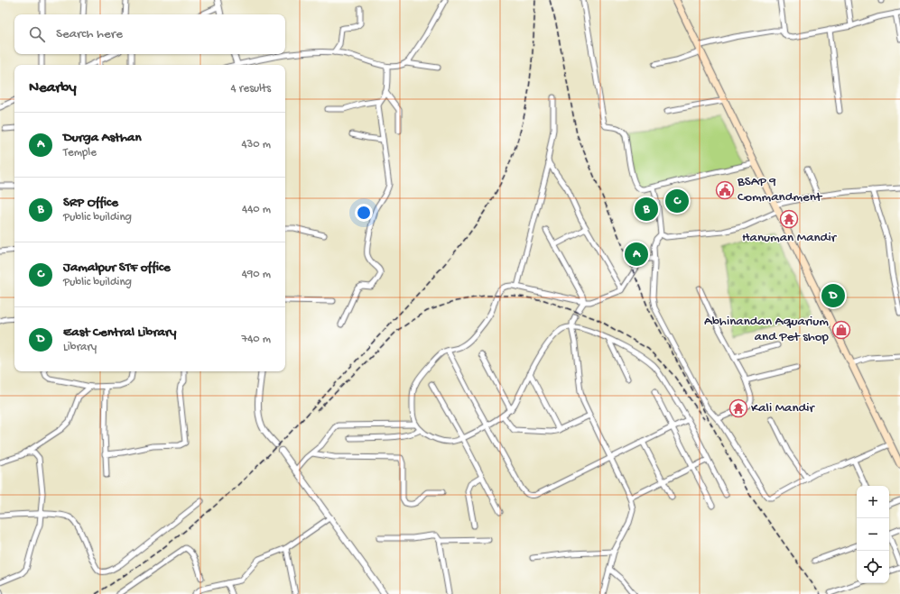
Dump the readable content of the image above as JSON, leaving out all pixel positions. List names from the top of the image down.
{
  "places": {
    "public building": ["BSAP 9 Commandment"],
    "temple": ["Hanuman Mandir", "Kali Mandir"],
    "shop": ["Abhinandan Aquarium and Pet shop"]
  },
  "page": {
    "search": "Search here",
    "heading": ["Nearby", "4 results"],
    "list": [
      {
        "mark": "A",
        "name": "Durga Asthan",
        "note": "Temple",
        "value": "430 m"
      },
      {
        "mark": "B",
        "name": "SRP Office",
        "note": "Public building",
        "value": "440 m"
      },
      {
        "mark": "C",
        "name": "Jamalpur STF office",
        "note": "Public building",
        "value": "490 m"
      },
      {
        "mark": "D",
        "name": "East Central Library",
        "note": "Library",
        "value": "740 m"
      }
    ],
    "pins": [
      "C",
      "B",
      "A",
      "D"
    ],
    "map_buttons": ["+", "−"]
  }
}
